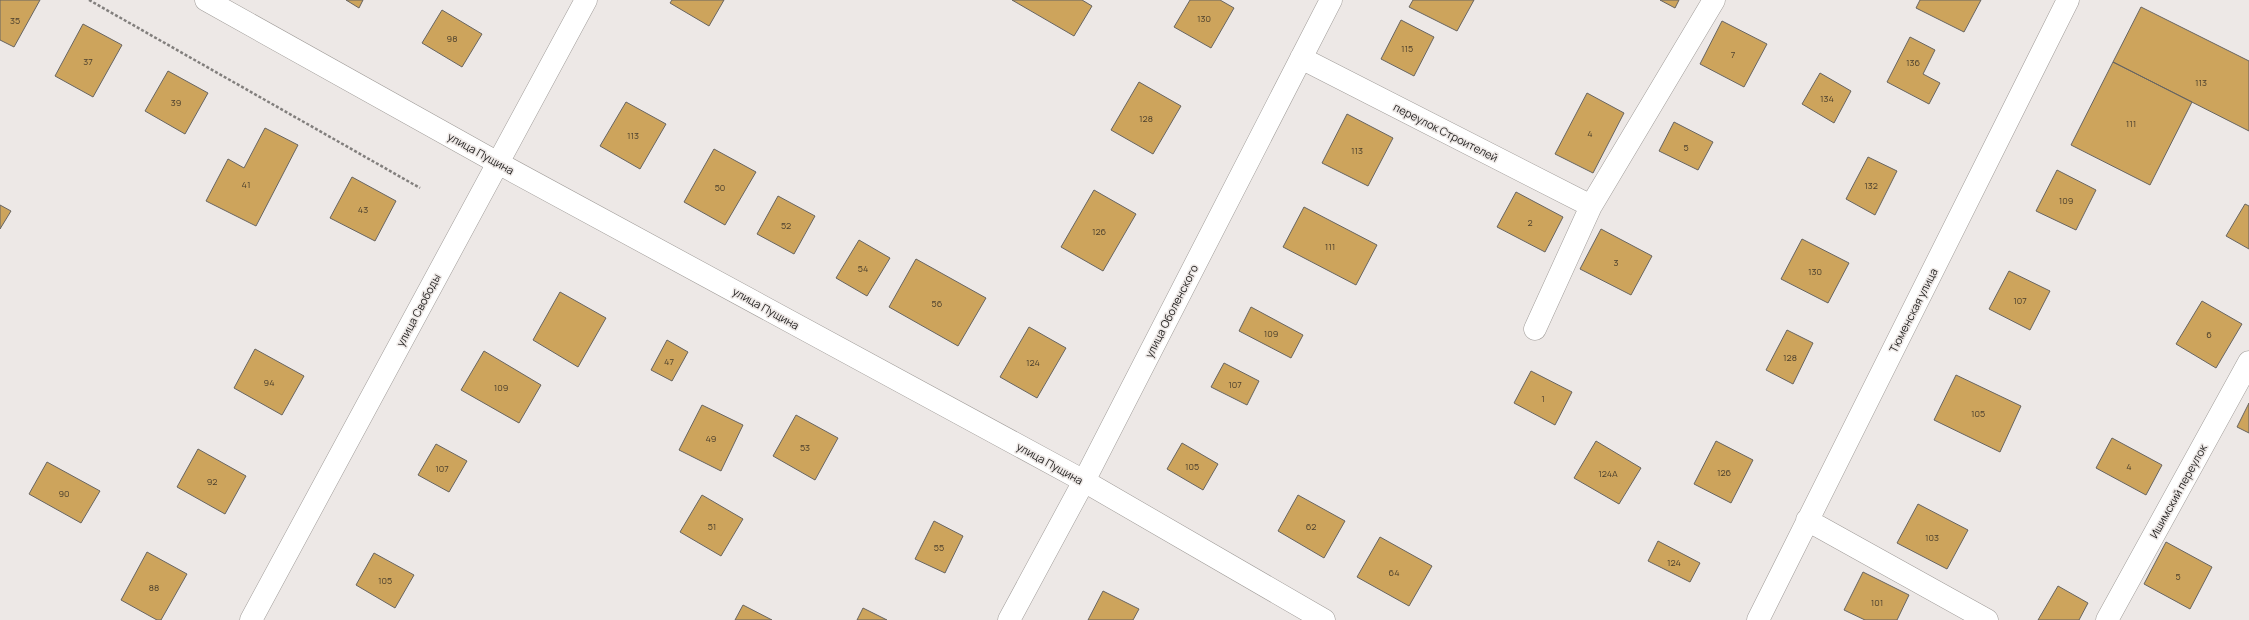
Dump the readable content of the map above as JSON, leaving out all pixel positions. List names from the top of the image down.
{
  "streets": {
    "street": [
      "переулок Строителей",
      "улица Пущина",
      "улица Свободы",
      "Тюменская улица",
      "улица Оболенского",
      "Ишимский переулок"
    ]
  },
  "crossings": [
    ["переулок Строителей", "улица Оболенского"],
    ["улица Пущина", "улица Свободы"],
    ["улица Пущина", "улица Оболенского"]
  ],
  "house_numbers": [
    "130",
    "35",
    "98",
    "115",
    "7",
    "37",
    "136",
    "113",
    "134",
    "39",
    "128",
    "111",
    "4",
    "113",
    "5",
    "113",
    "41",
    "132",
    "50",
    "109",
    "43",
    "2",
    "52",
    "126",
    "111",
    "3",
    "54",
    "130",
    "107",
    "56",
    "109",
    "6",
    "128",
    "47",
    "124",
    "94",
    "107",
    "109",
    "1",
    "105",
    "49",
    "53",
    "105",
    "4",
    "107",
    "126",
    "124А",
    "92",
    "90",
    "51",
    "62",
    "103",
    "55",
    "124",
    "64",
    "5",
    "105",
    "88",
    "101"
  ]
}
